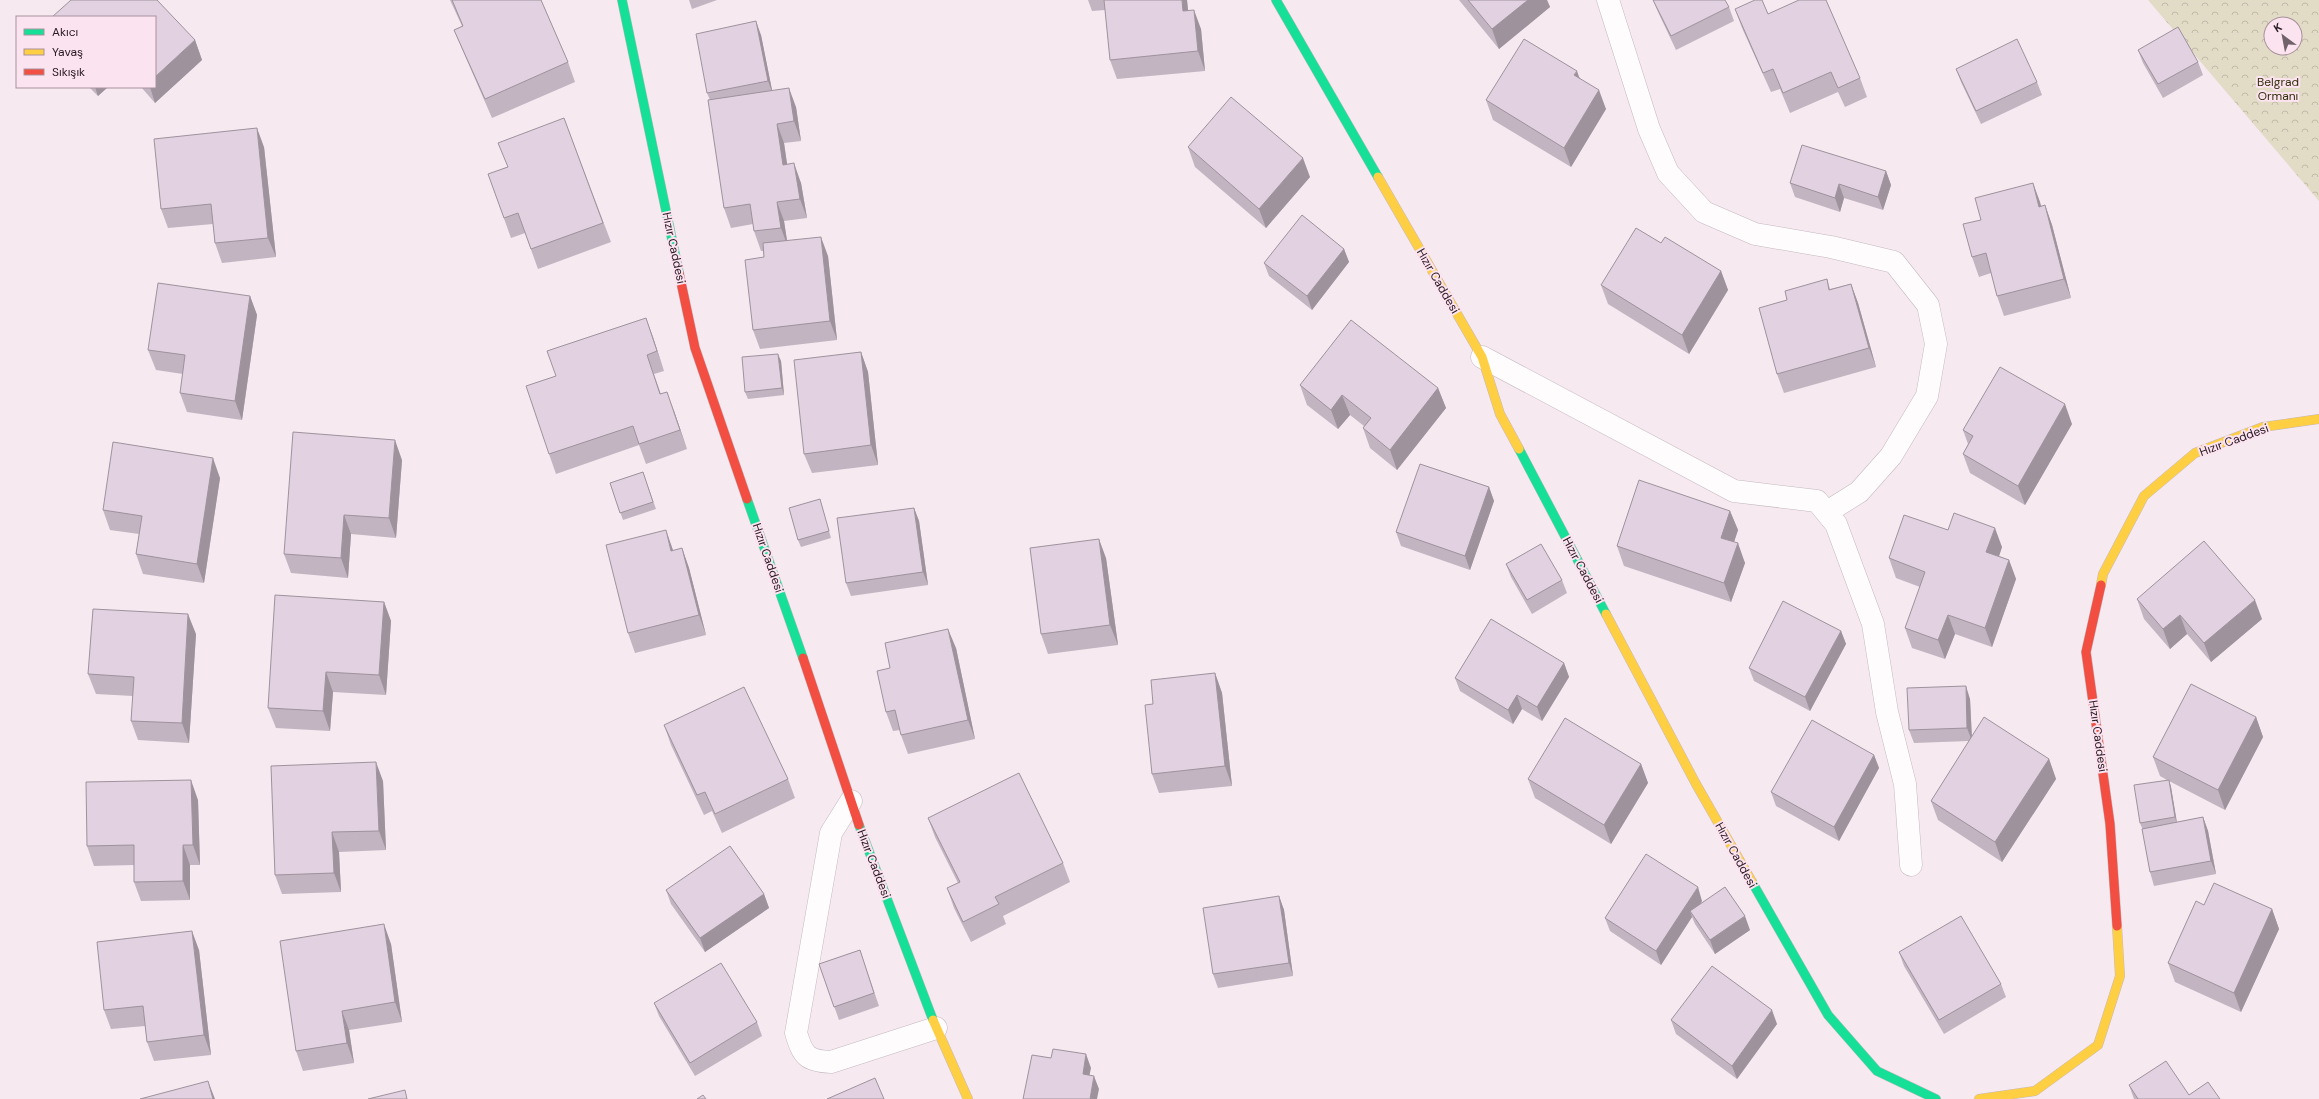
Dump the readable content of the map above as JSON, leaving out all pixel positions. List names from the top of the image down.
{
  "streets": {
    "street": ["Hızır Caddesi"]
  },
  "parks": ["Belgrad Ormanı"],
  "legend": ["Akıcı", "Yavaş", "Sıkışık"],
  "north": "top left"
}
